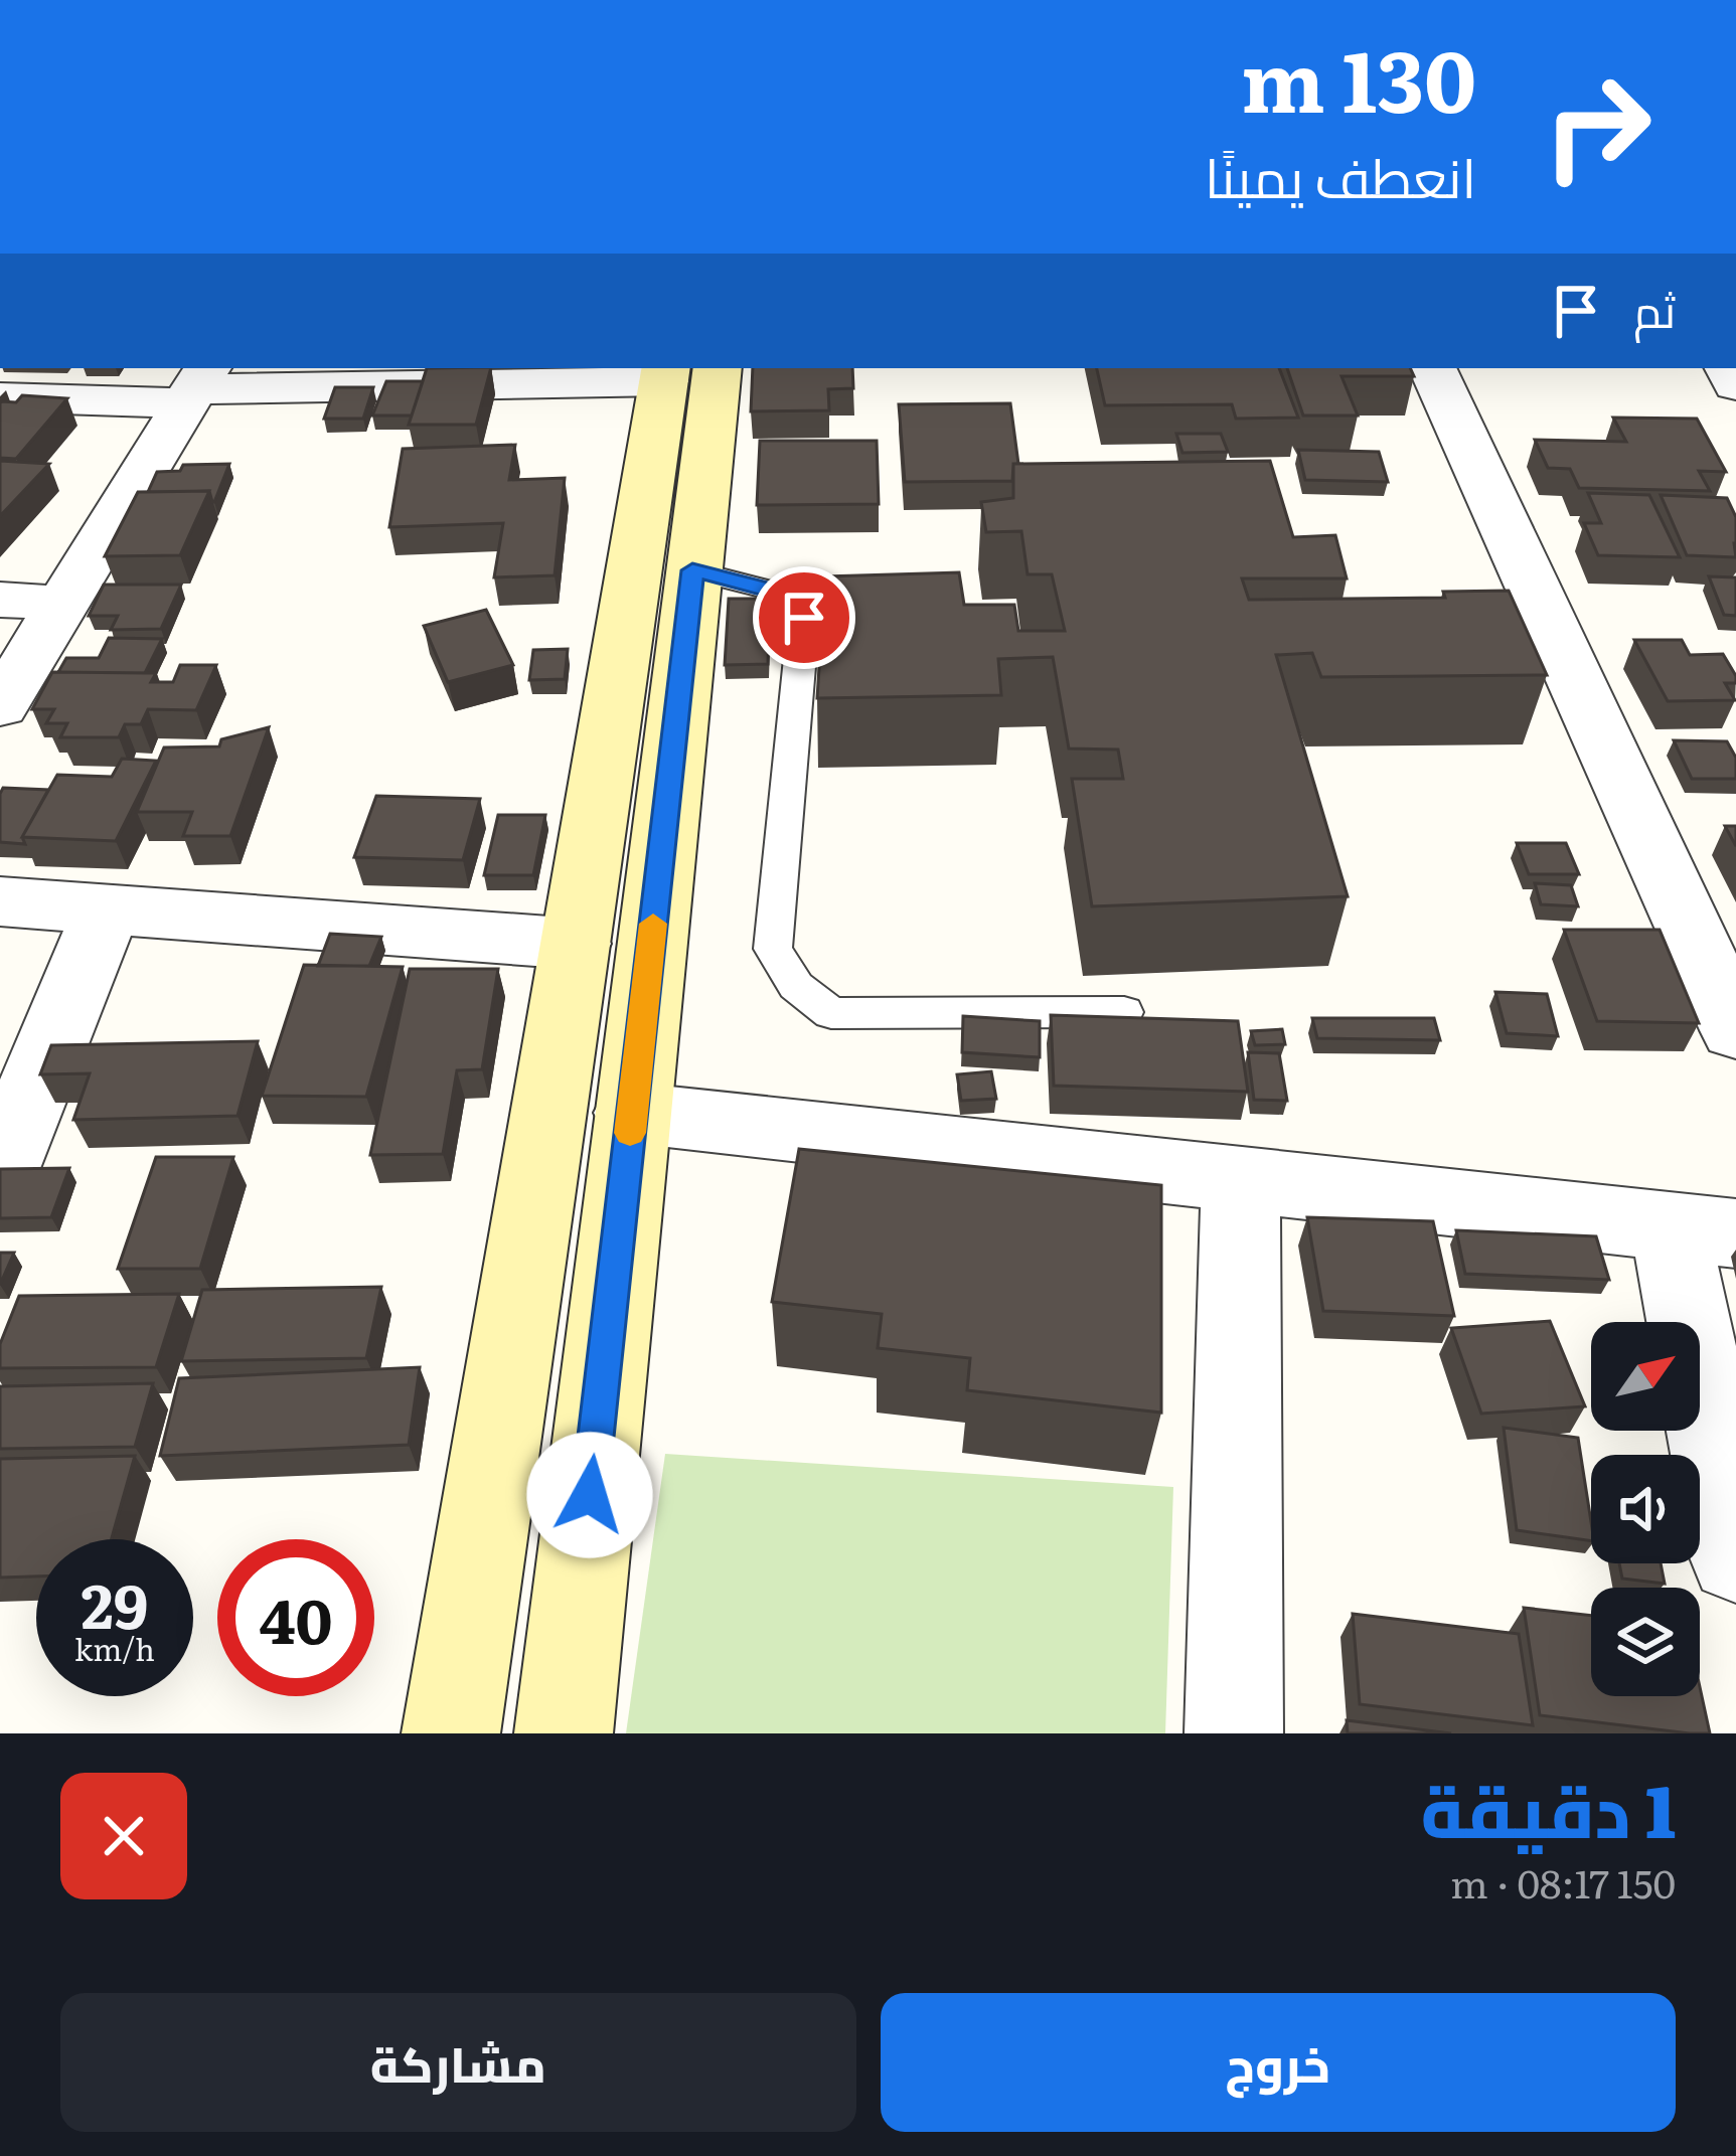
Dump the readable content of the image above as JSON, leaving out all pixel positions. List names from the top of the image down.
{
  "north": "top right",
  "page": {
    "turn": ["130 m", "انعطف يمينًا"],
    "then": "ثم",
    "speed": "29 km/h",
    "limit": "40",
    "heading": ["1 دقيقة", "150 m · 08:17"],
    "buttons": ["خروج", "مشاركة"]
  }
}
